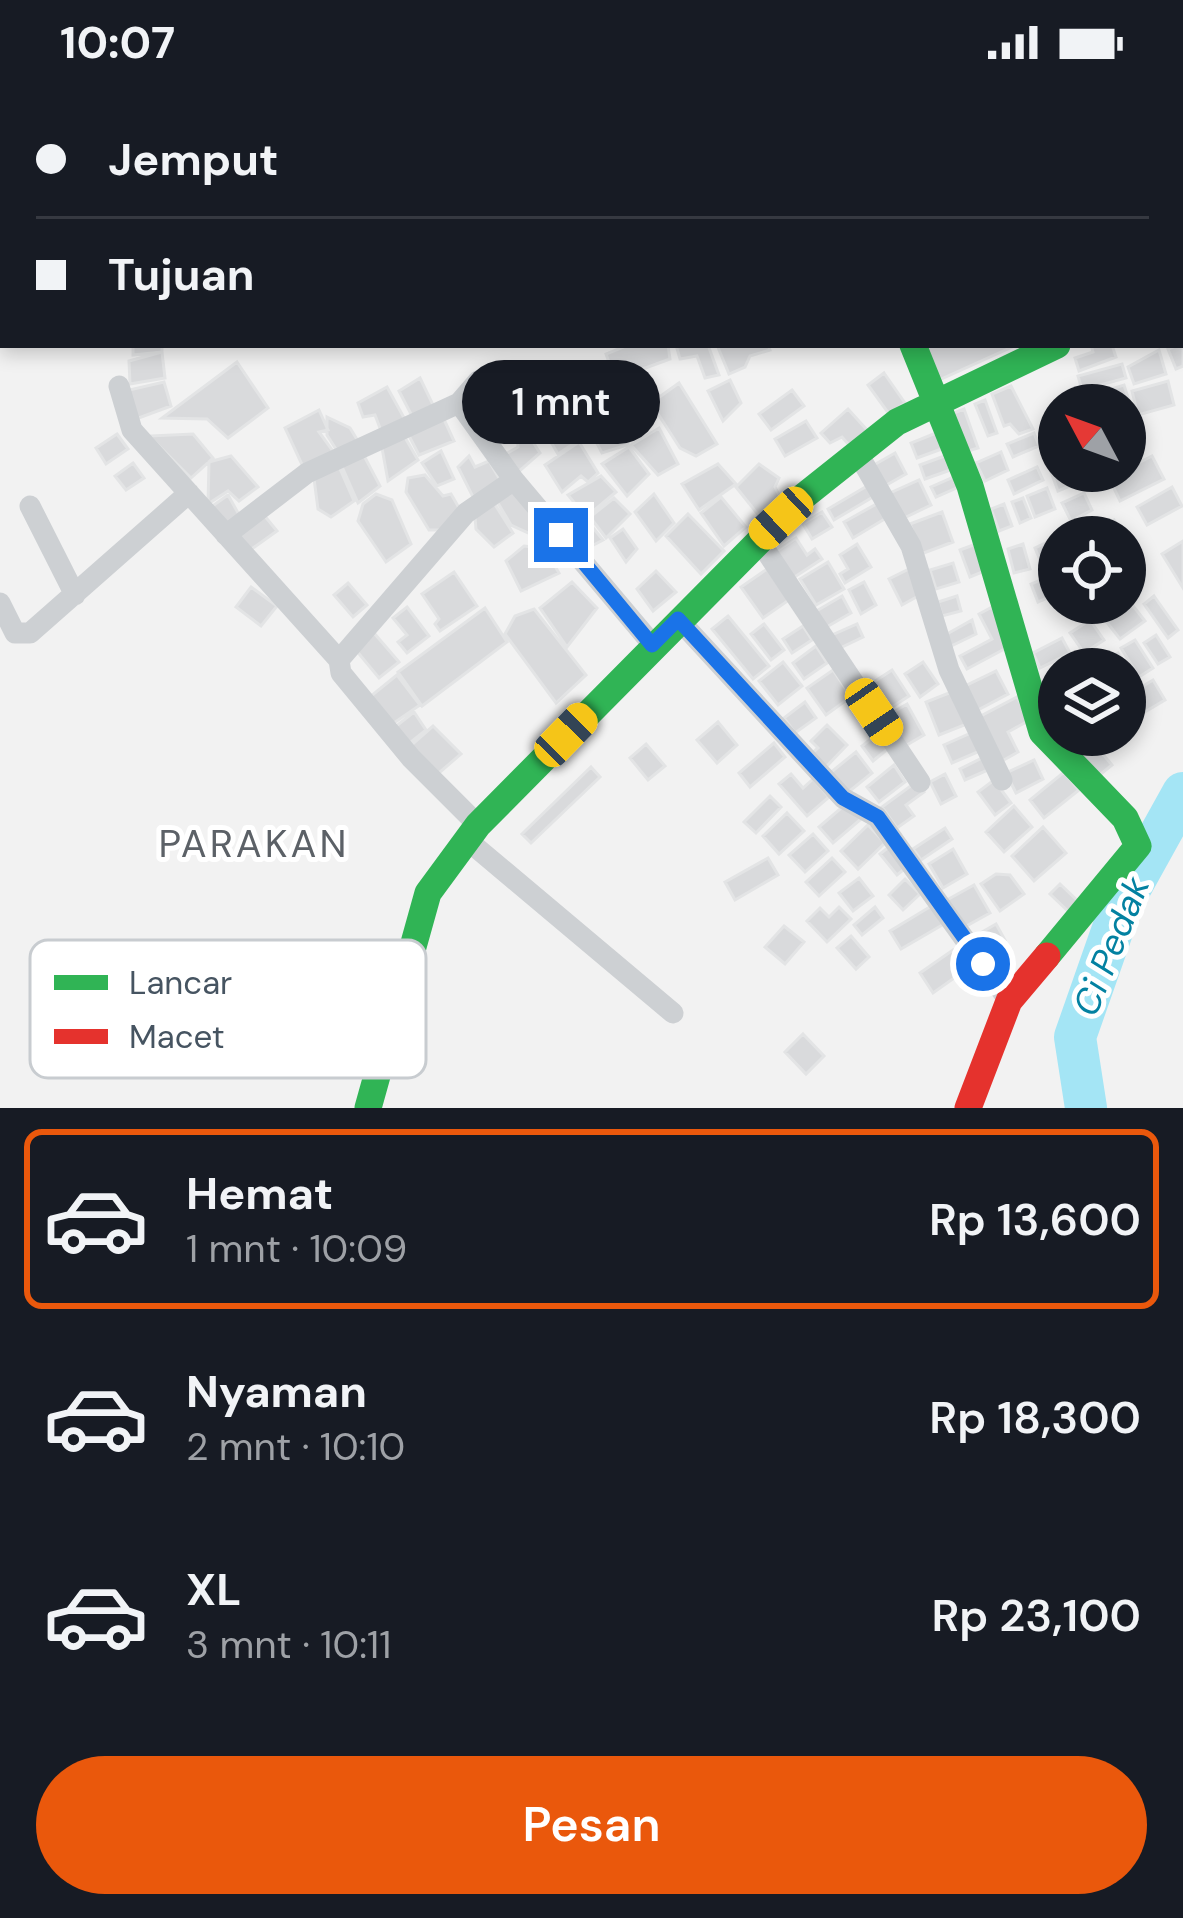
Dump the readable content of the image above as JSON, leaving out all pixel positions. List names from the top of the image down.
{
  "districts": ["PARAKAN"],
  "water": ["Ci Pedak"],
  "legend": ["Lancar", "Macet"],
  "north": "top left",
  "page": {
    "status": "10:07",
    "banner": ["Jemput", "Tujuan"],
    "bubble": "1 mnt",
    "list": [
      {
        "name": "Hemat",
        "note": "1 mnt · 10:09",
        "value": "Rp 13,600"
      },
      {
        "name": "Nyaman",
        "note": "2 mnt · 10:10",
        "value": "Rp 18,300"
      },
      {
        "name": "XL",
        "note": "3 mnt · 10:11",
        "value": "Rp 23,100"
      }
    ],
    "buttons": "Pesan"
  }
}
